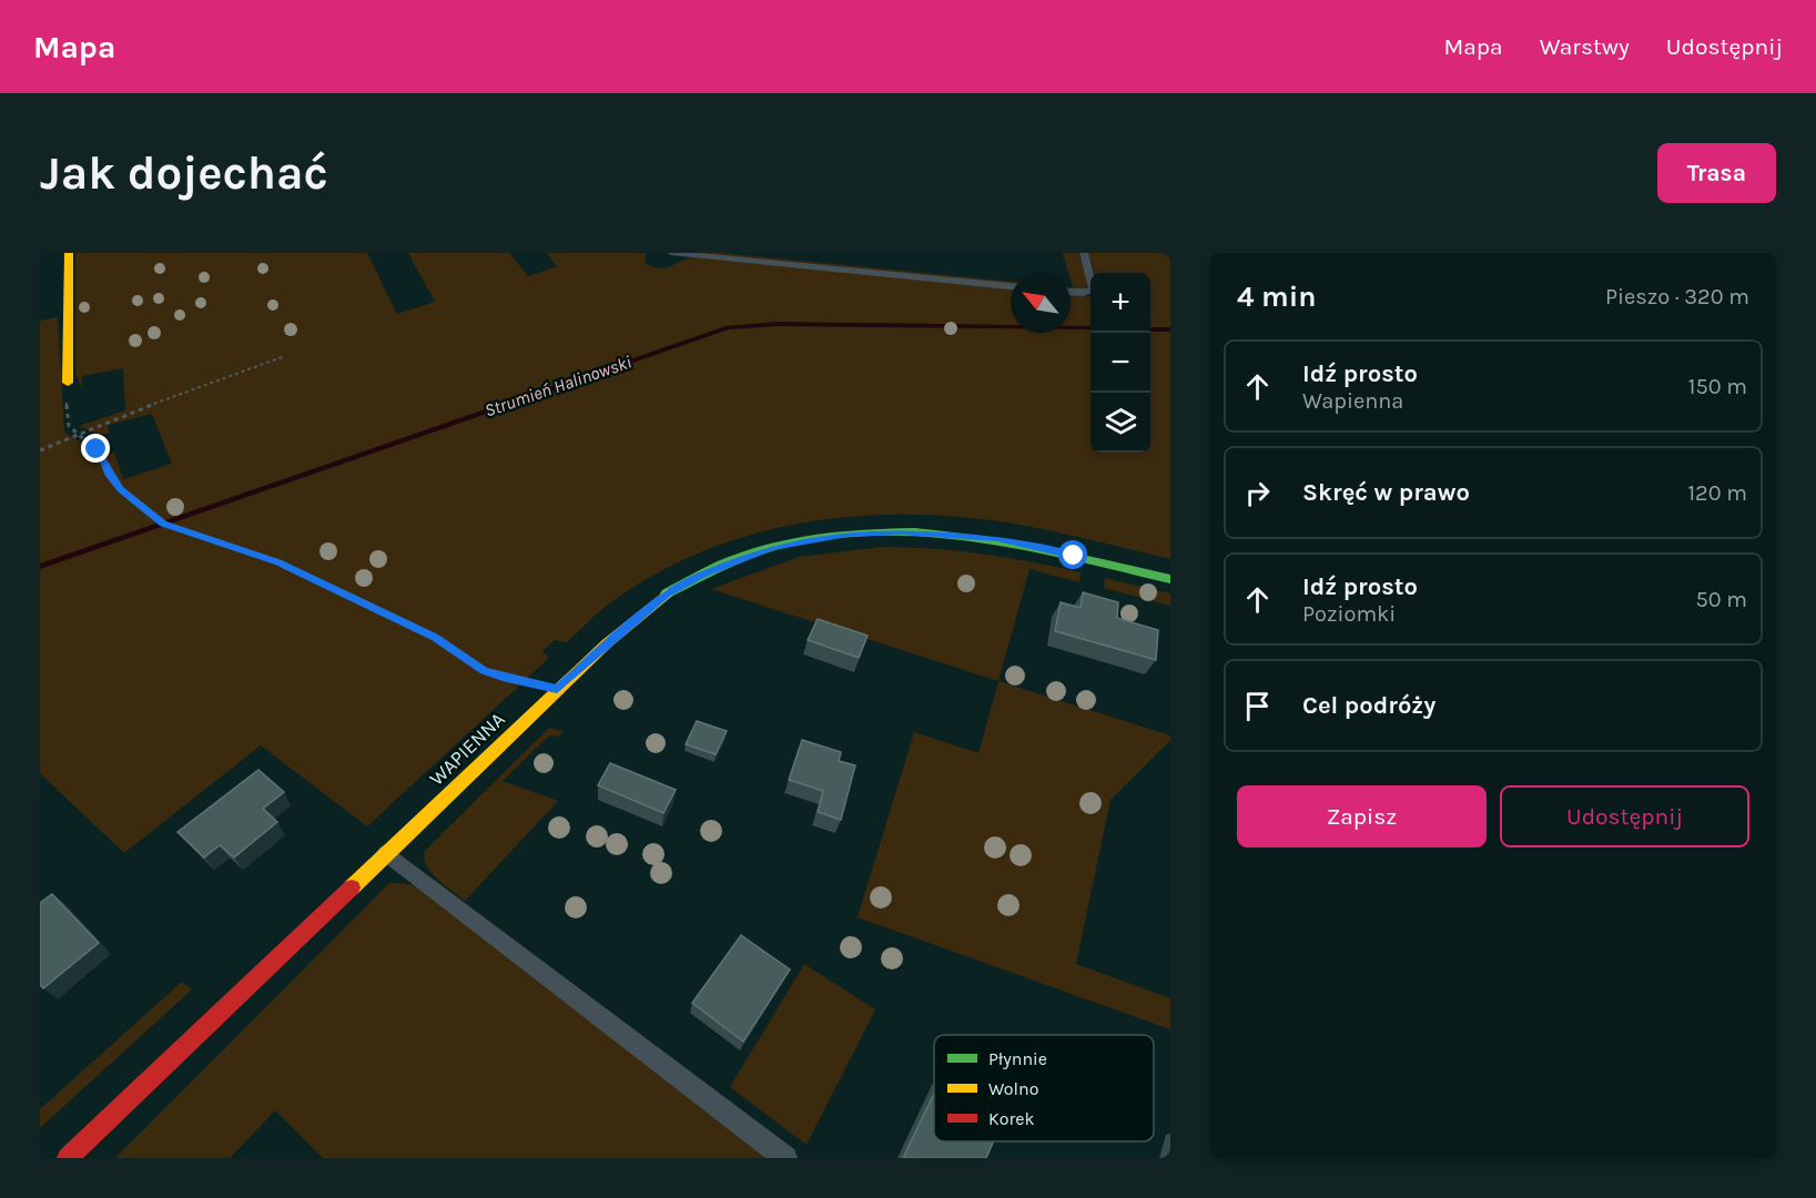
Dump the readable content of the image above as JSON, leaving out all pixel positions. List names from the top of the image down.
{
  "streets": {
    "street": ["WAPIENNA"]
  },
  "water": ["Strumień Halinowski"],
  "legend": ["Płynnie", "Wolno", "Korek"],
  "north": "top left",
  "page": {
    "header": "Mapa",
    "nav": ["Mapa", "Warstwy", "Udostępnij"],
    "buttons": [
      "Trasa",
      ["Zapisz", "Udostępnij"]
    ],
    "title": "Jak dojechać",
    "heading": ["4 min", "Pieszo · 320 m"],
    "map_buttons": ["+", "−"],
    "list": [
      ["Idź prosto", "Wapienna", "150 m"],
      ["Skręć w prawo", "120 m"],
      ["Idź prosto", "Poziomki", "50 m"],
      "Cel podróży"
    ]
  }
}
